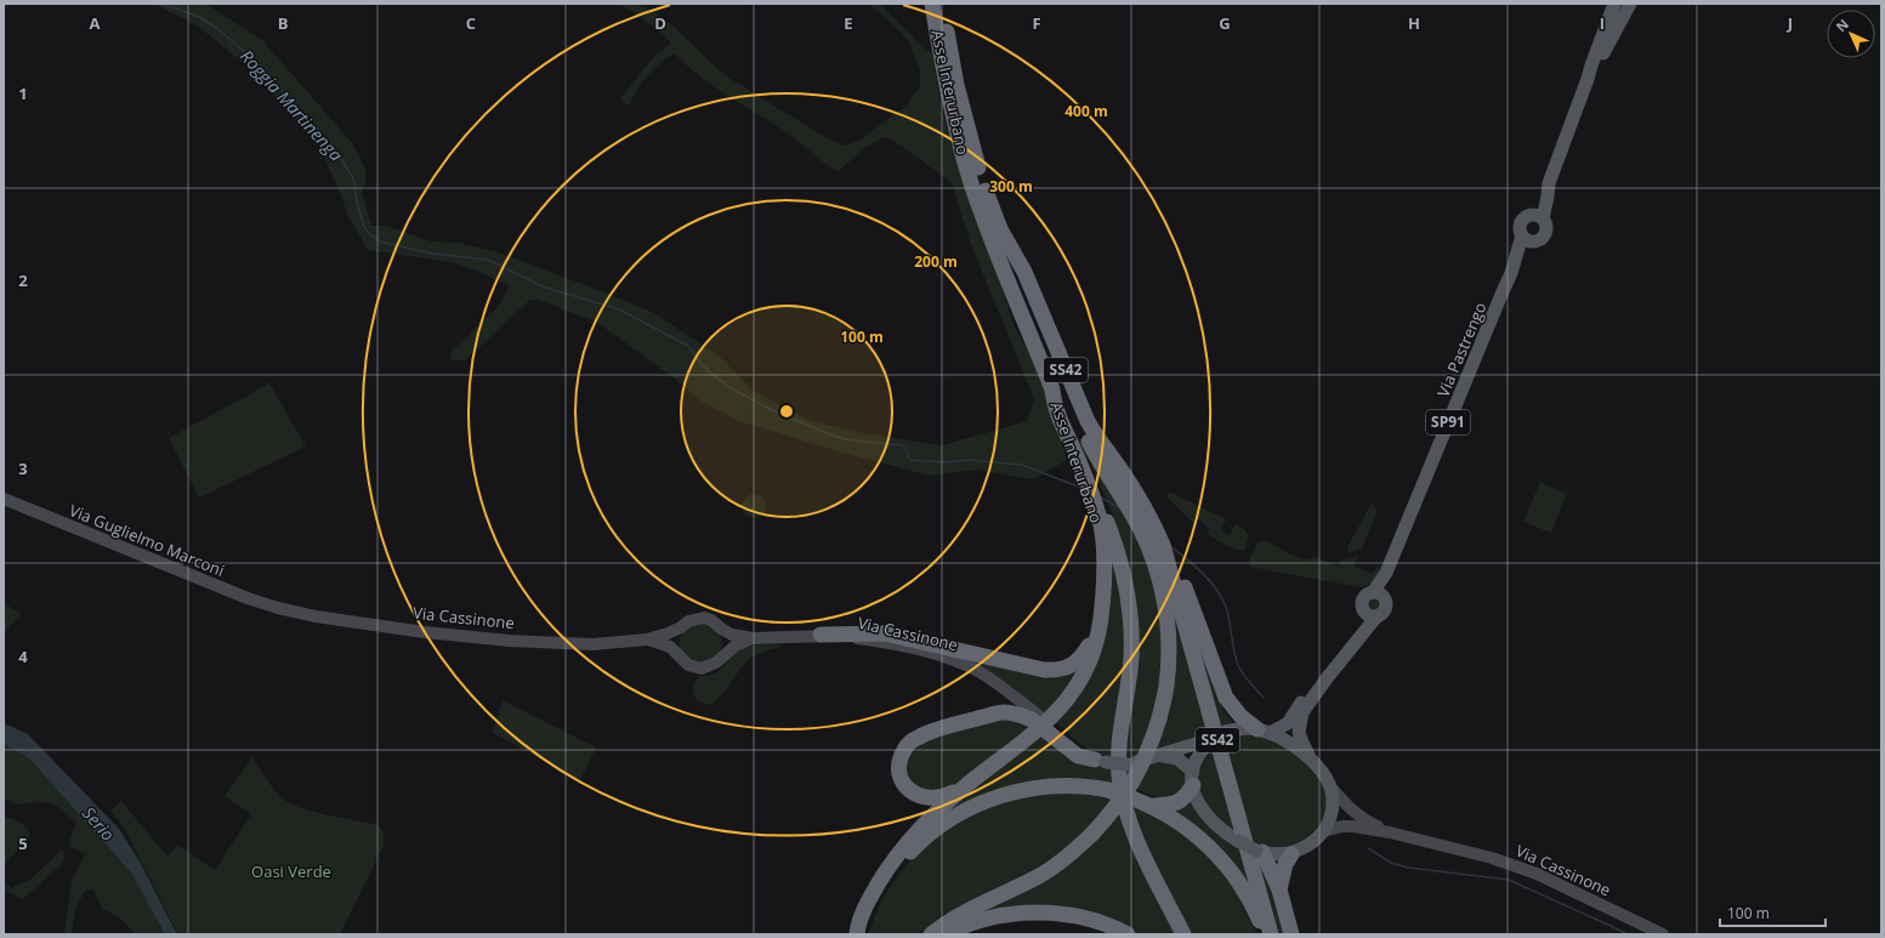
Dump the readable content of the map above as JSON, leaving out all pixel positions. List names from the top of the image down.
{
  "streets": {
    "highway": ["Asse Interurbano", "SS42"],
    "main road": [
      "Via Pastrengo",
      "SP91",
      "Via Guglielmo Marconi",
      "Via Cassinone"
    ]
  },
  "crossings": [
    ["Asse Interurbano", "SS42"],
    ["Via Guglielmo Marconi", "Via Cassinone"]
  ],
  "water": ["Roggia Martinenga", "Serio"],
  "parks": ["Oasi Verde"],
  "scale_bar": "100 m",
  "north": "top left",
  "grid": {
    "columns": [
      "A",
      "B",
      "C",
      "D",
      "E",
      "F",
      "G",
      "H",
      "I",
      "J"
    ],
    "rows": [
      "1",
      "2",
      "3",
      "4",
      "5"
    ]
  },
  "rings": [
    "400 m",
    "300 m",
    "200 m",
    "100 m"
  ]
}
